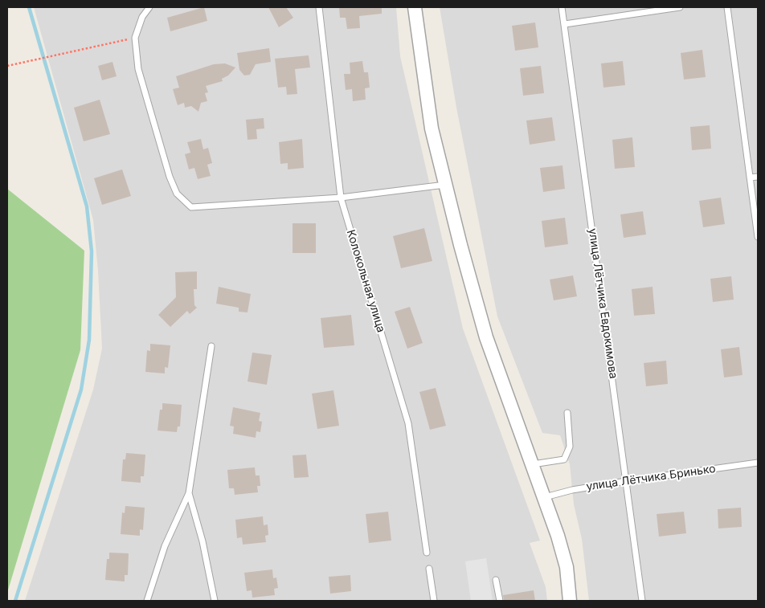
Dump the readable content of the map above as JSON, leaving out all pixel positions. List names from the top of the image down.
{
  "streets": {
    "lane": ["Колокольная улица", "улица Лётчика Евдокимова", "улица Лётчика Бринько"]
  },
  "crossings": [
    ["улица Лётчика Евдокимова", "улица Лётчика Бринько"]
  ]
}
